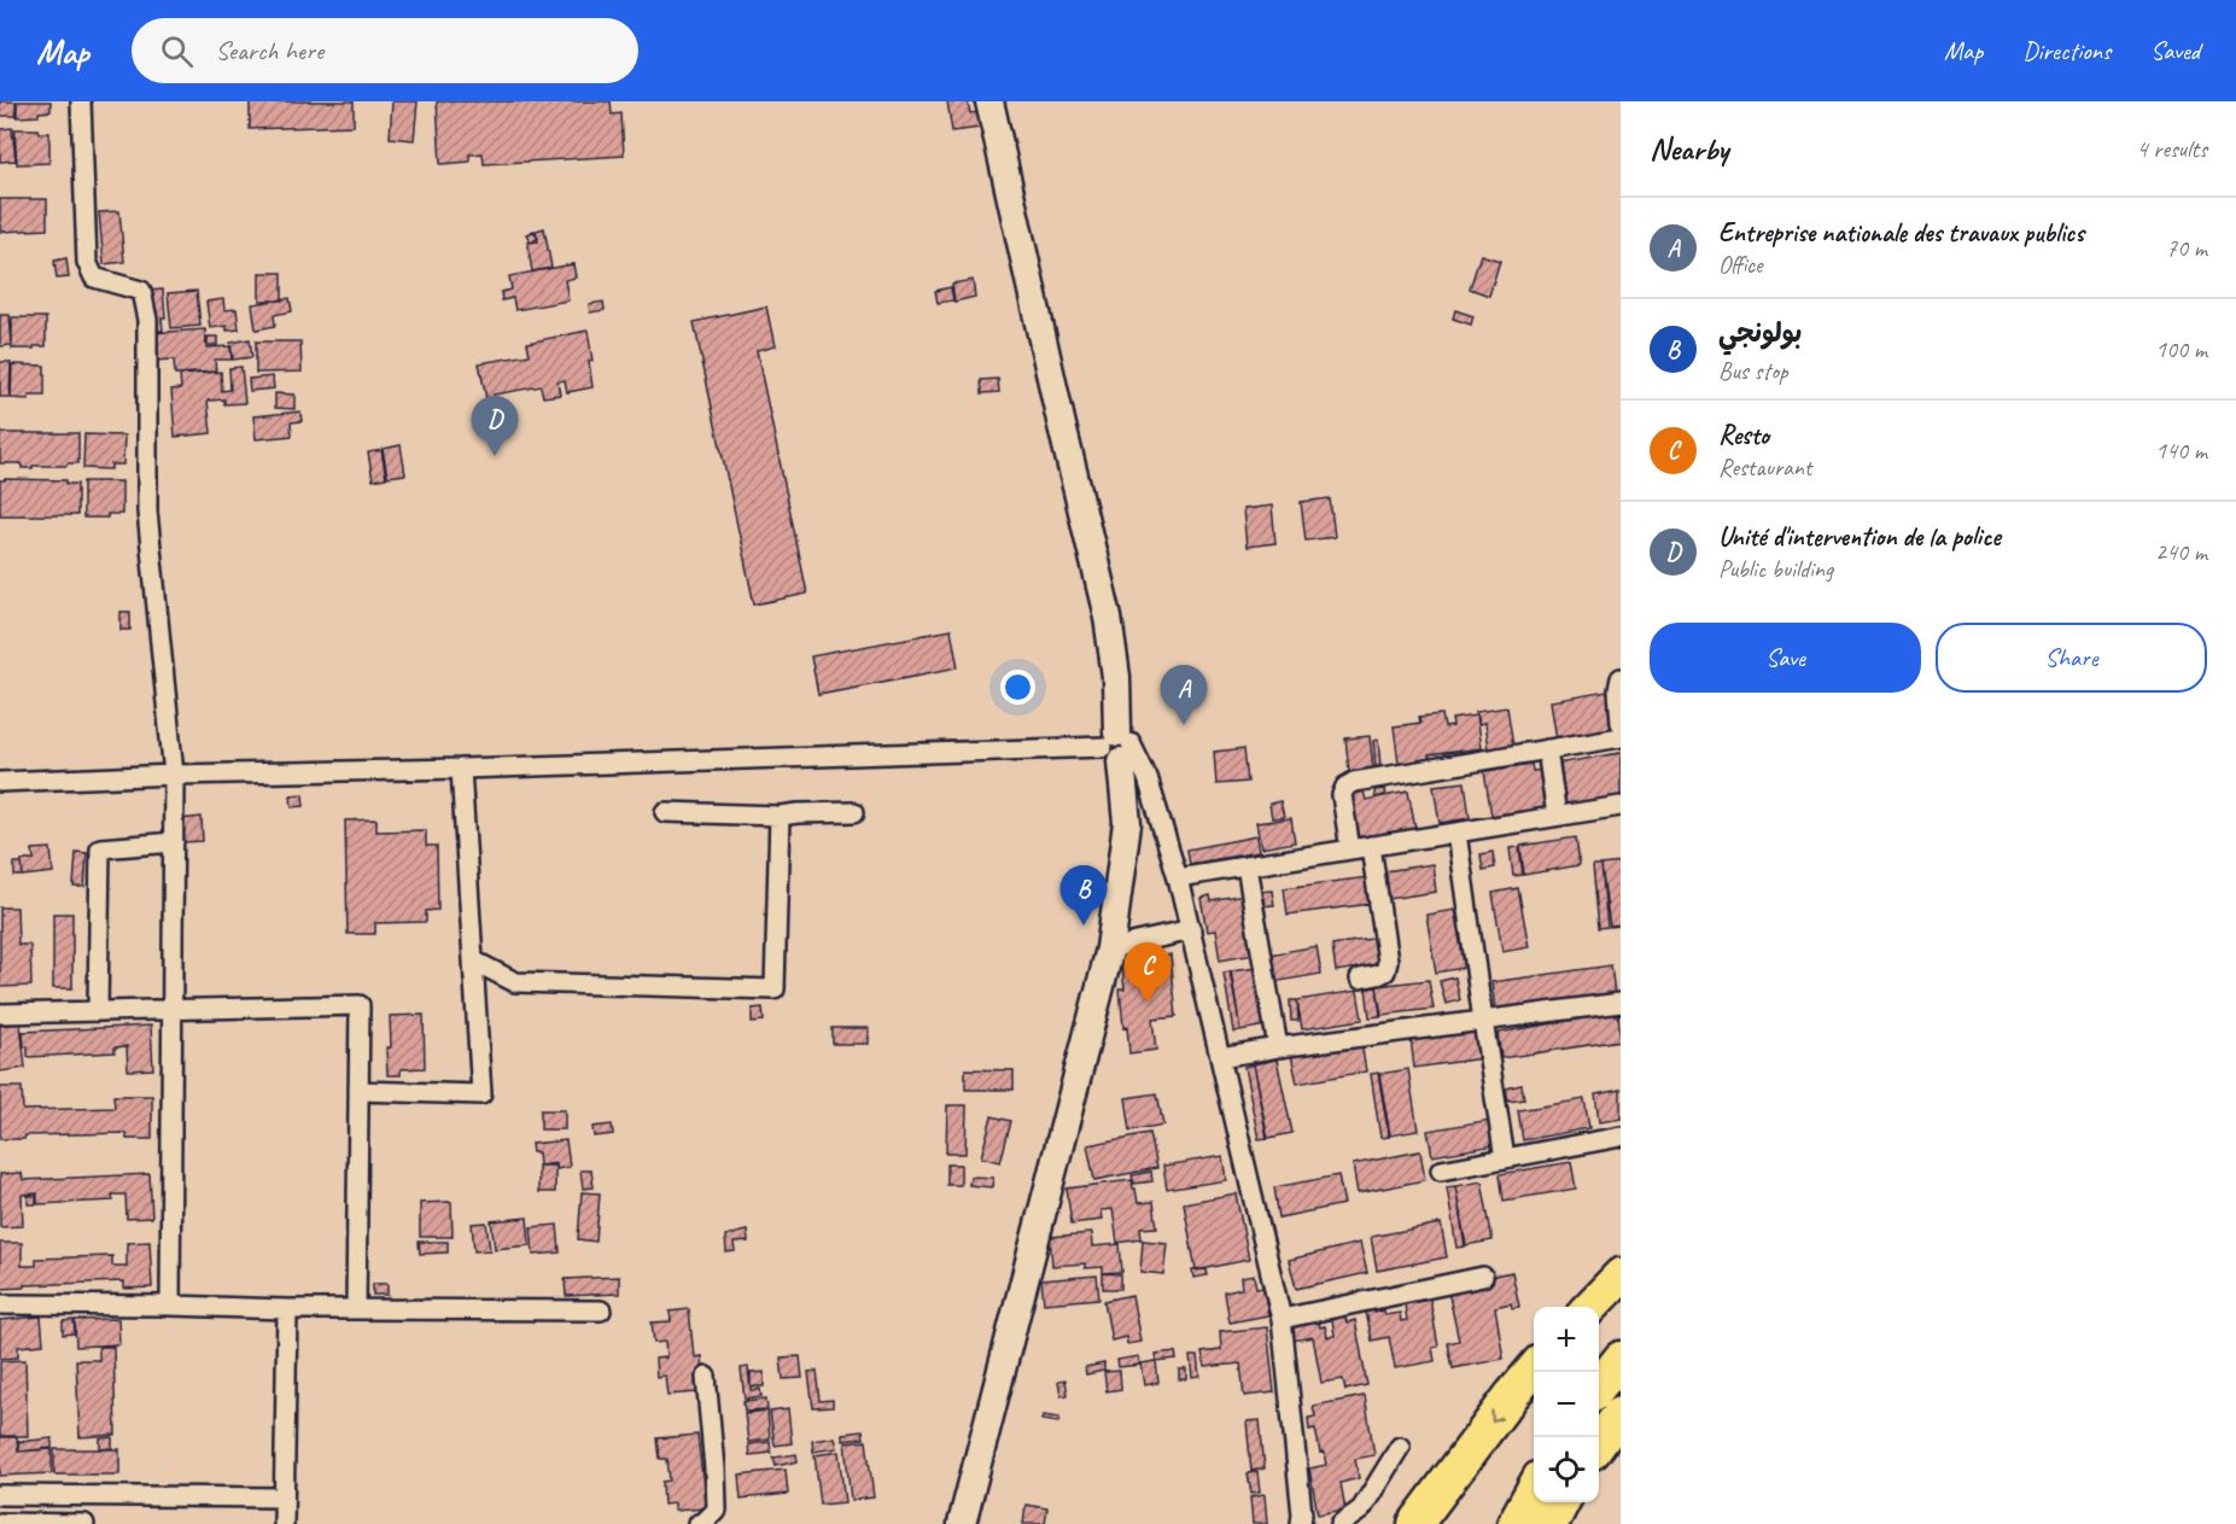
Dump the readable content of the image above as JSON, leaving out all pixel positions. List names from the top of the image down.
{
  "page": {
    "header": "Map",
    "search": "Search here",
    "nav": ["Map", "Directions", "Saved"],
    "heading": ["Nearby", "4 results"],
    "list": [
      {
        "mark": "A",
        "name": "Entreprise nationale des travaux publics",
        "note": "Office",
        "value": "70 m"
      },
      {
        "mark": "B",
        "name": "بولونجي",
        "note": "Bus stop",
        "value": "100 m"
      },
      {
        "mark": "C",
        "name": "Resto",
        "note": "Restaurant",
        "value": "140 m"
      },
      {
        "mark": "D",
        "name": "Unité d'intervention de la police",
        "note": "Public building",
        "value": "240 m"
      }
    ],
    "pins": [
      "D",
      "A",
      "B",
      "C"
    ],
    "buttons": ["Save", "Share"],
    "map_buttons": ["+", "−"]
  }
}
